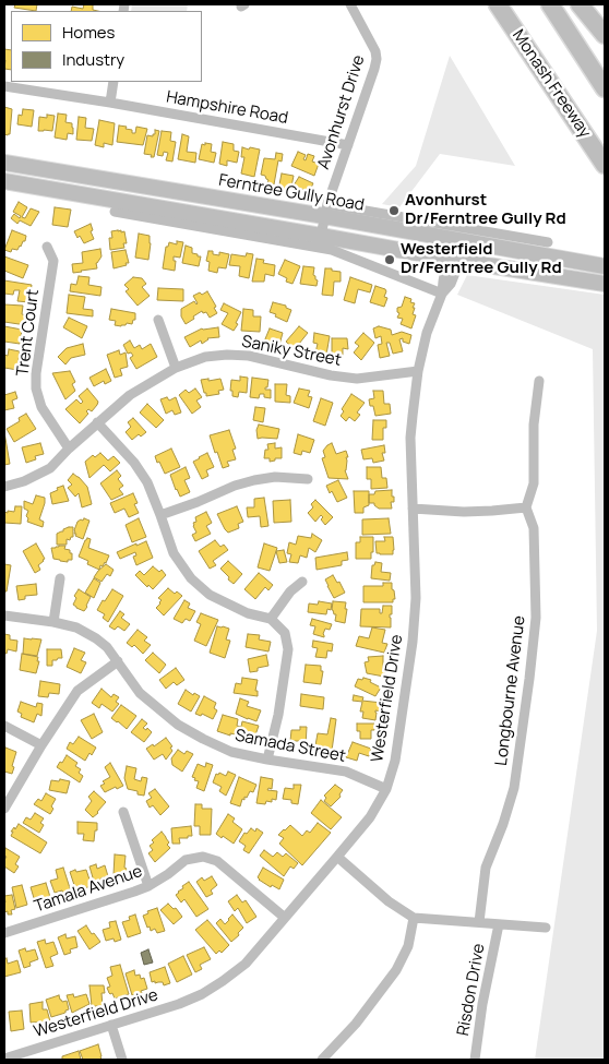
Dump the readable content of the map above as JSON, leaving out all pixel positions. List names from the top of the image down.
{
  "streets": {
    "highway": ["Monash Freeway"],
    "main road": ["Ferntree Gully Road"],
    "street": [
      "Hampshire Road",
      "Avonhurst Drive",
      "Trent Court",
      "Saniky Street",
      "Longbourne Avenue",
      "Westerfield Drive",
      "Samada Street",
      "Tamala Avenue",
      "Risdon Drive"
    ]
  },
  "crossings": [
    ["Hampshire Road", "Avonhurst Drive"],
    ["Avonhurst Drive", "Ferntree Gully Road"],
    ["Ferntree Gully Road", "Westerfield Drive"],
    ["Trent Court", "Saniky Street"],
    ["Saniky Street", "Westerfield Drive"],
    ["Westerfield Drive", "Samada Street"],
    ["Westerfield Drive", "Tamala Avenue"]
  ],
  "places": ["Avonhurst Dr/Ferntree Gully Rd", "Westerfield Dr/Ferntree Gully Rd"],
  "legend": ["Homes", "Industry"]
}
